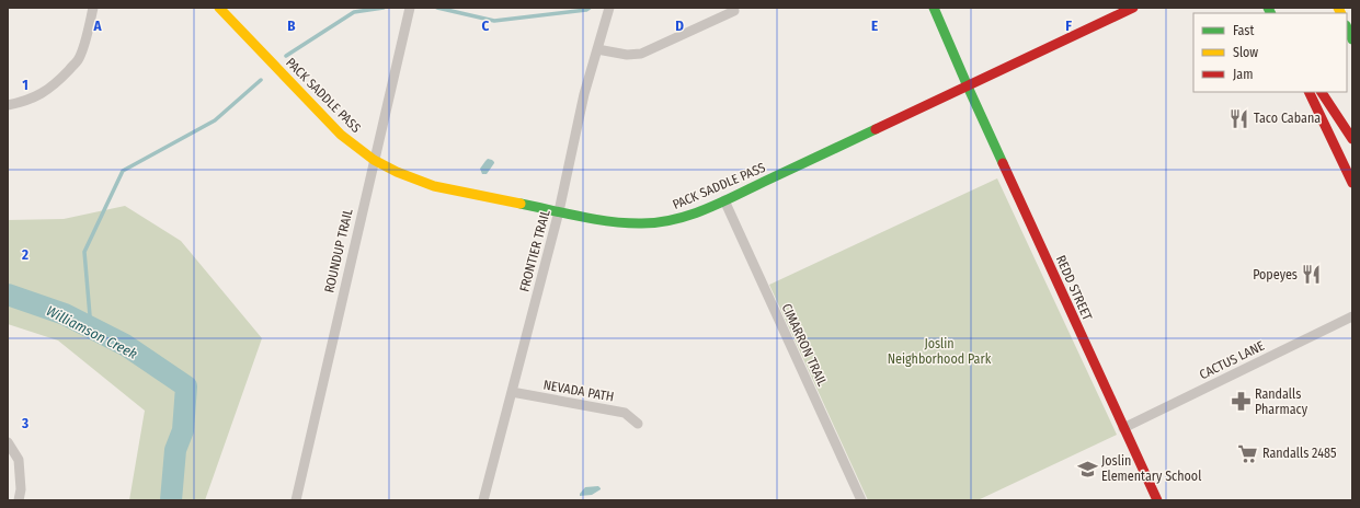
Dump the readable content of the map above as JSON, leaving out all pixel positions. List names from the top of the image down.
{
  "streets": {
    "main road": ["PACK SADDLE PASS", "REDD STREET"],
    "street": [
      "ROUNDUP TRAIL",
      "FRONTIER TRAIL",
      "CIMARRON TRAIL",
      "CACTUS LANE",
      "NEVADA PATH"
    ]
  },
  "crossings": [
    ["PACK SADDLE PASS", "ROUNDUP TRAIL"],
    ["PACK SADDLE PASS", "FRONTIER TRAIL"],
    ["PACK SADDLE PASS", "REDD STREET"],
    ["PACK SADDLE PASS", "CIMARRON TRAIL"],
    ["FRONTIER TRAIL", "NEVADA PATH"],
    ["REDD STREET", "CACTUS LANE"]
  ],
  "water": ["Williamson Creek"],
  "parks": ["Joslin Neighborhood Park"],
  "places": {
    "restaurant": ["Taco Cabana", "Popeyes"],
    "pharmacy": ["Randalls Pharmacy"],
    "supermarket": ["Randalls 2485"],
    "school or university": ["Joslin Elementary School"]
  },
  "legend": ["Fast", "Slow", "Jam"],
  "grid": {
    "columns": [
      "A",
      "B",
      "C",
      "D",
      "E",
      "F"
    ],
    "rows": ["1", "2", "3"]
  }
}
